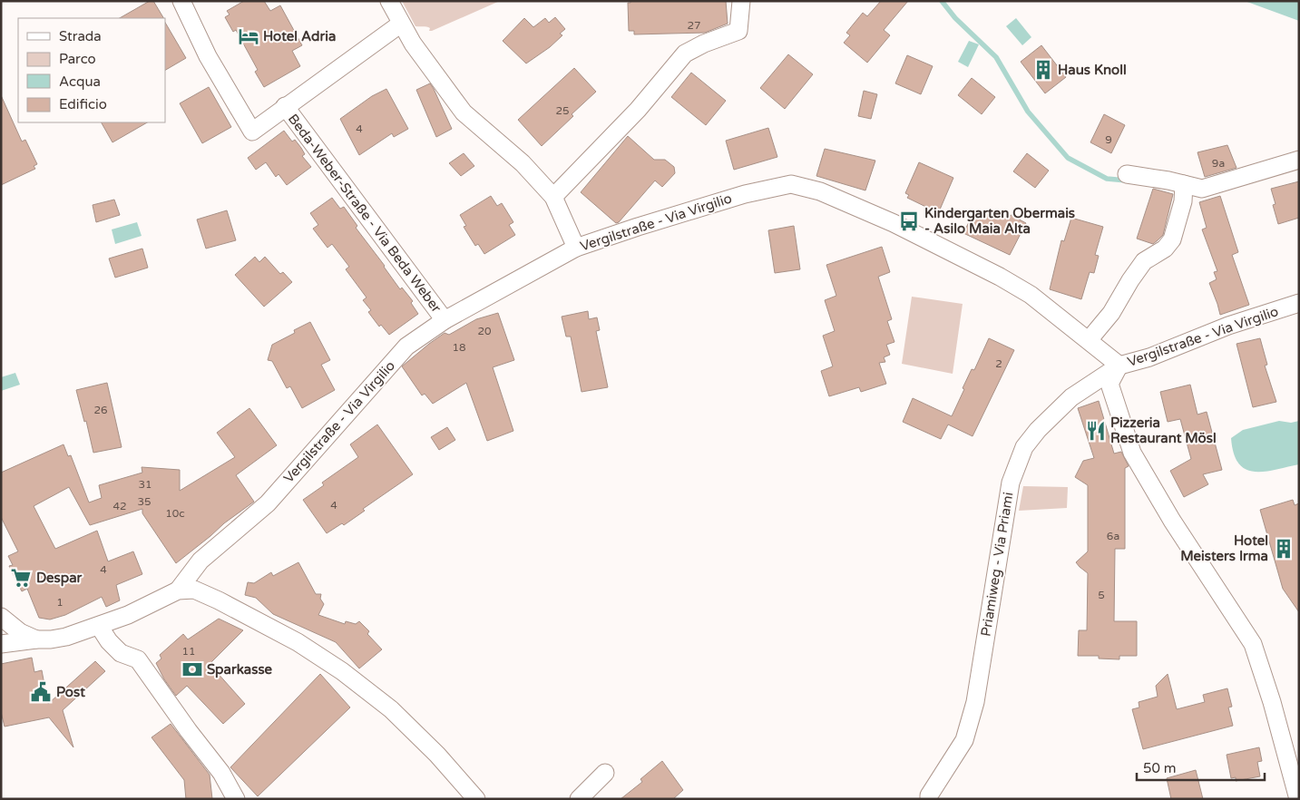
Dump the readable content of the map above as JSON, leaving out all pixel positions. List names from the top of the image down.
{
  "streets": {
    "street": ["Beda-Weber-Straße - Via Beda Weber", "Vergilstraße - Via Virgilio", "Priamiweg - Via Priami"]
  },
  "crossings": [
    ["Beda-Weber-Straße - Via Beda Weber", "Vergilstraße - Via Virgilio"],
    ["Vergilstraße - Via Virgilio", "Priamiweg - Via Priami"]
  ],
  "places": {
    "hotel": ["Hotel Adria"],
    "building": ["Haus Knoll", "Hotel Meisters Irma"],
    "bus stop": ["Kindergarten Obermais - Asilo Maia Alta"],
    "restaurant": ["Pizzeria Restaurant Mösl"],
    "supermarket": ["Despar"],
    "bank": ["Sparkasse"],
    "public building": ["Post"]
  },
  "house_numbers": [
    "27",
    "25",
    "4",
    "9",
    "9a",
    "20",
    "18",
    "2",
    "26",
    "31",
    "35",
    "4",
    "42",
    "10c",
    "6a",
    "4",
    "5",
    "1",
    "11"
  ],
  "legend": [
    "Strada",
    "Parco",
    "Acqua",
    "Edificio"
  ],
  "scale_bar": "50 m"
}
